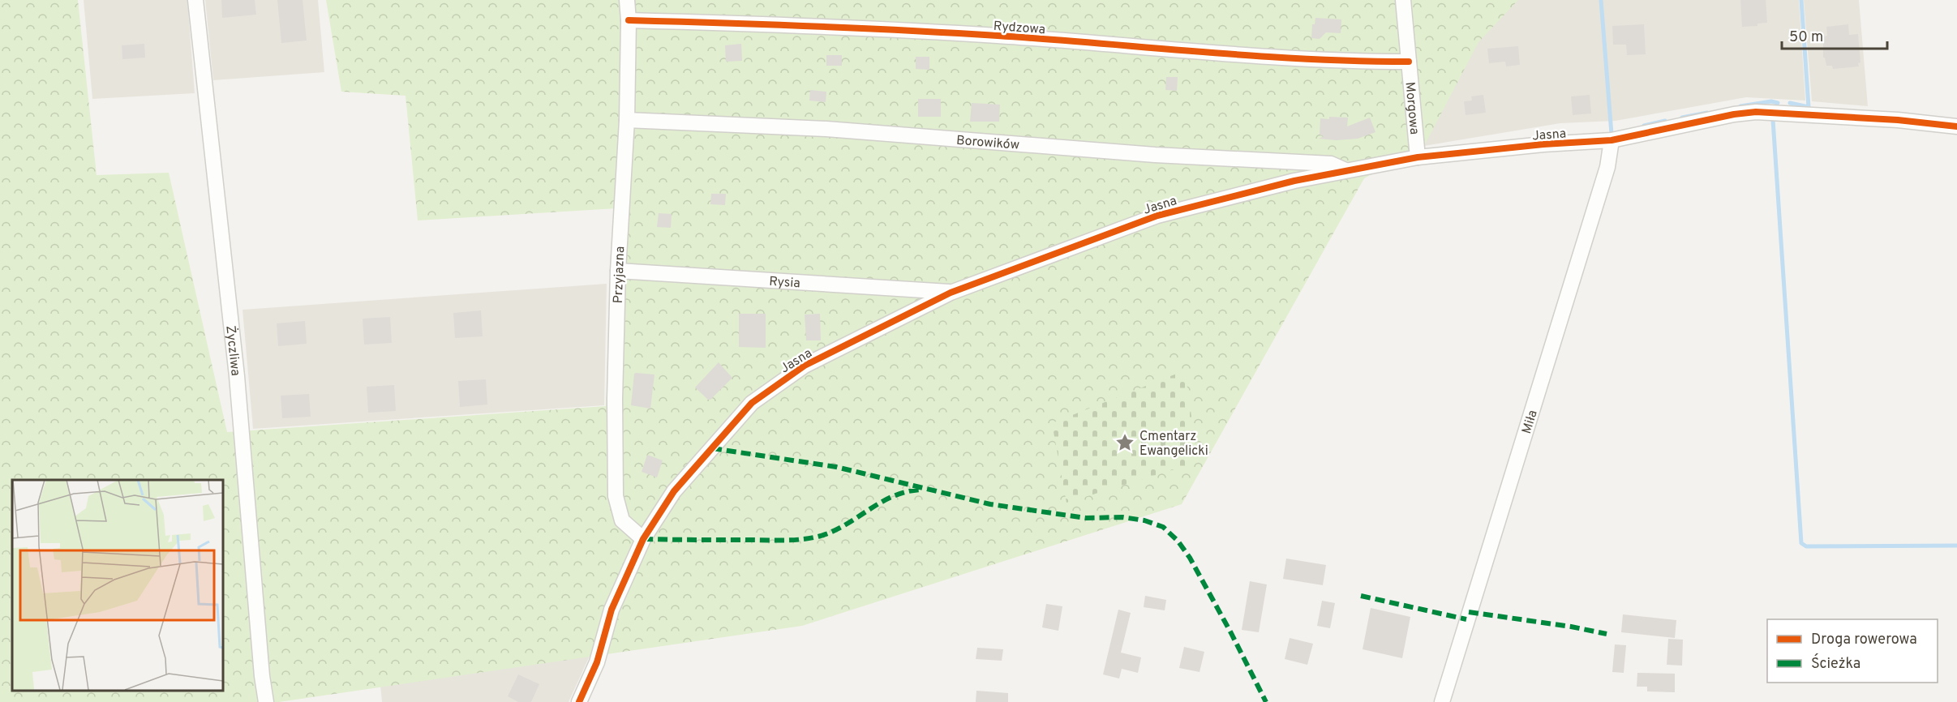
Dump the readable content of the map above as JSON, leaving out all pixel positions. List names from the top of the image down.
{
  "streets": {
    "street": [
      "Rydzowa",
      "Morgowa",
      "Jasna",
      "Borowików",
      "Przyjazna",
      "Rysia",
      "Życzliwa",
      "Miła"
    ]
  },
  "crossings": [
    ["Rydzowa", "Morgowa"],
    ["Rydzowa", "Przyjazna"],
    ["Morgowa", "Jasna"],
    ["Jasna", "Borowików"],
    ["Jasna", "Przyjazna"],
    ["Jasna", "Rysia"],
    ["Jasna", "Miła"],
    ["Borowików", "Przyjazna"],
    ["Przyjazna", "Rysia"]
  ],
  "places": {
    "place": ["Cmentarz Ewangelicki"]
  },
  "legend": ["Droga rowerowa", "Ścieżka"],
  "scale_bar": "50 m"
}
